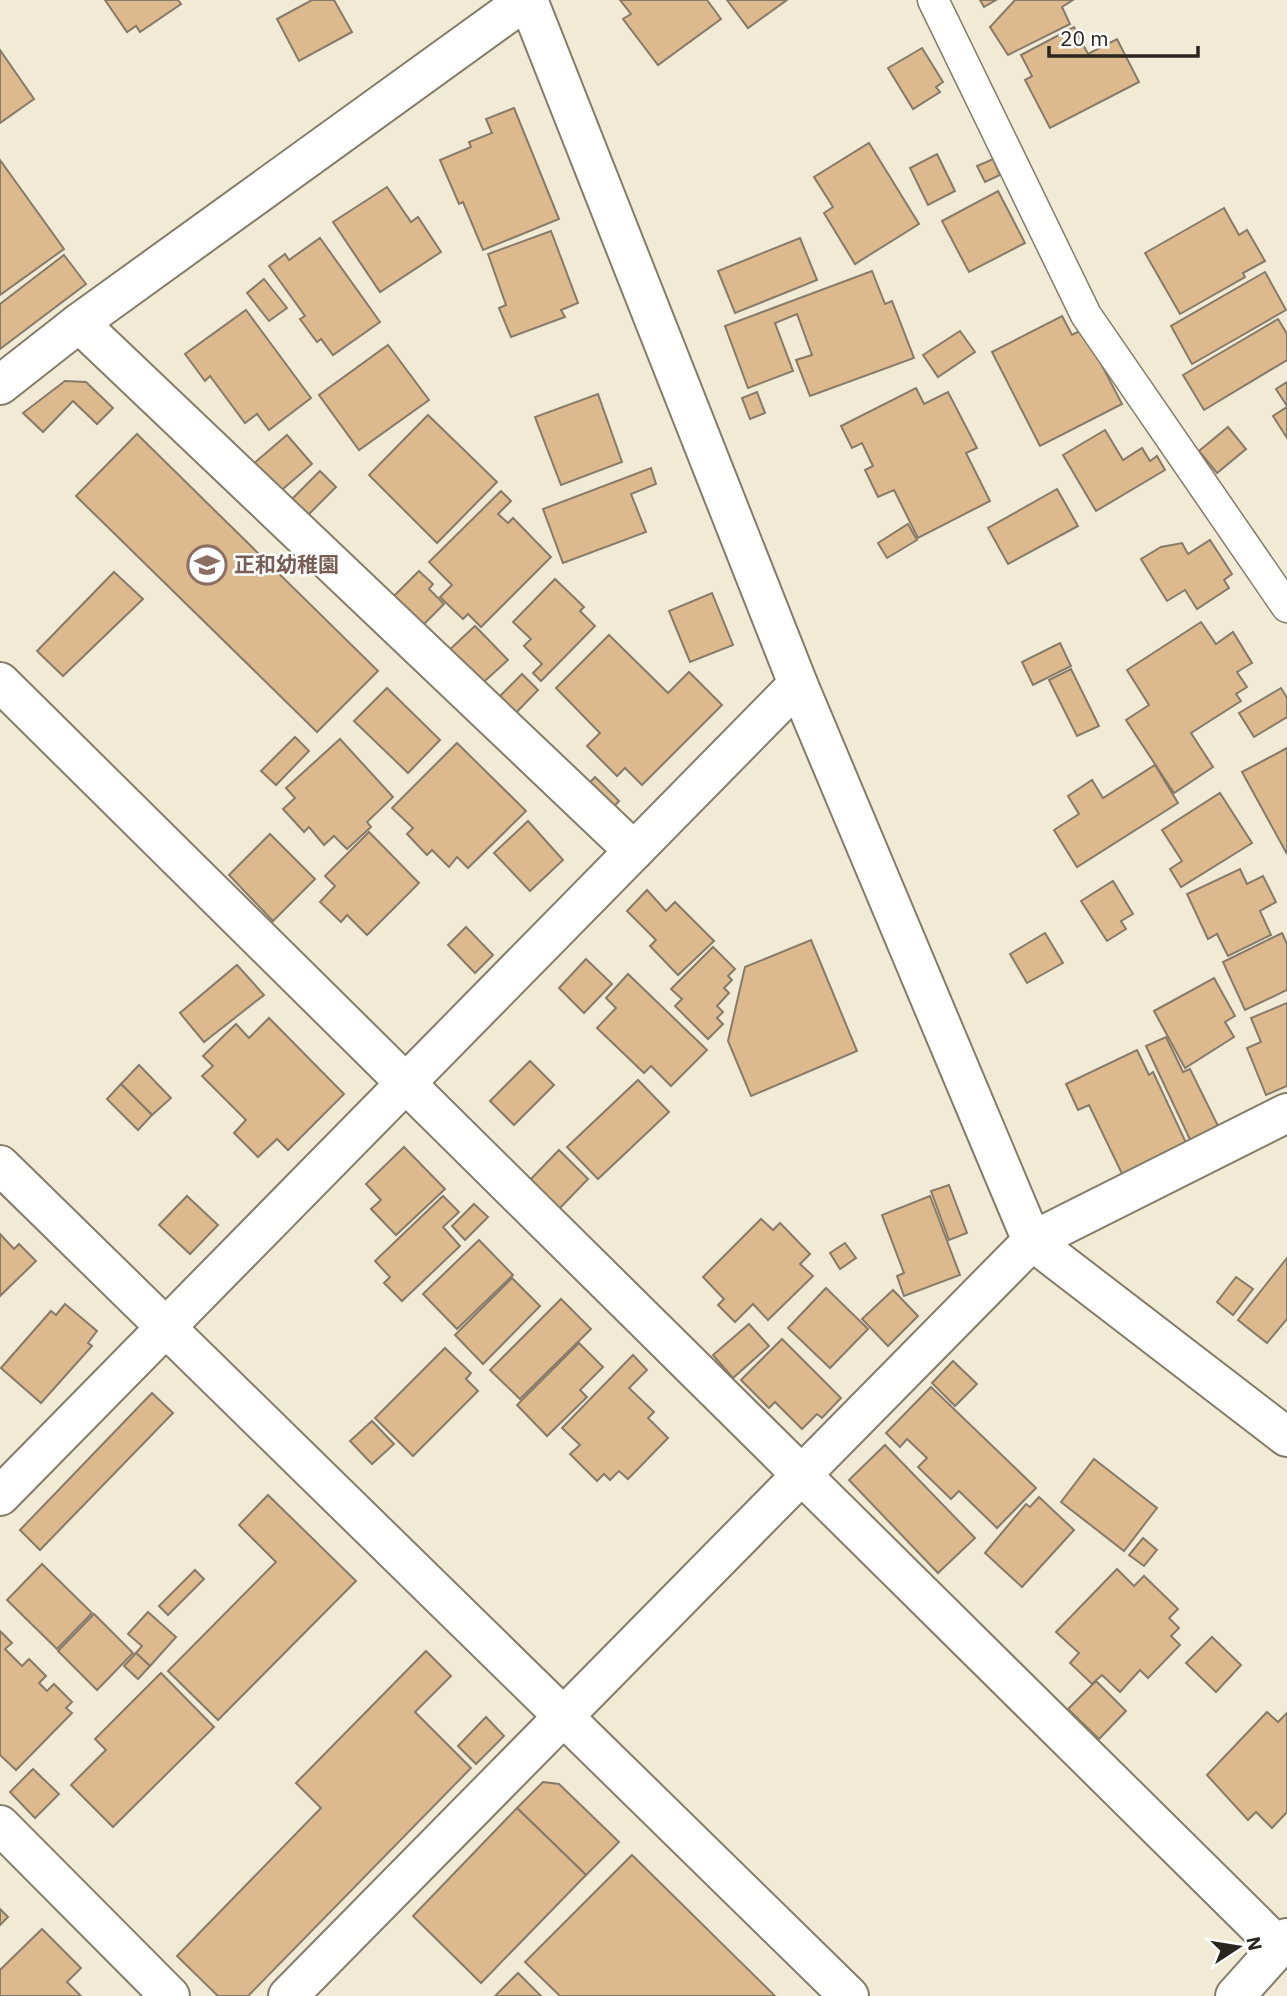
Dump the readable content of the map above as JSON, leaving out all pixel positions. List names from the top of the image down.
{
  "places": {
    "school or university": ["正和幼稚園"]
  },
  "scale_bar": "20 m",
  "north": "right"
}
